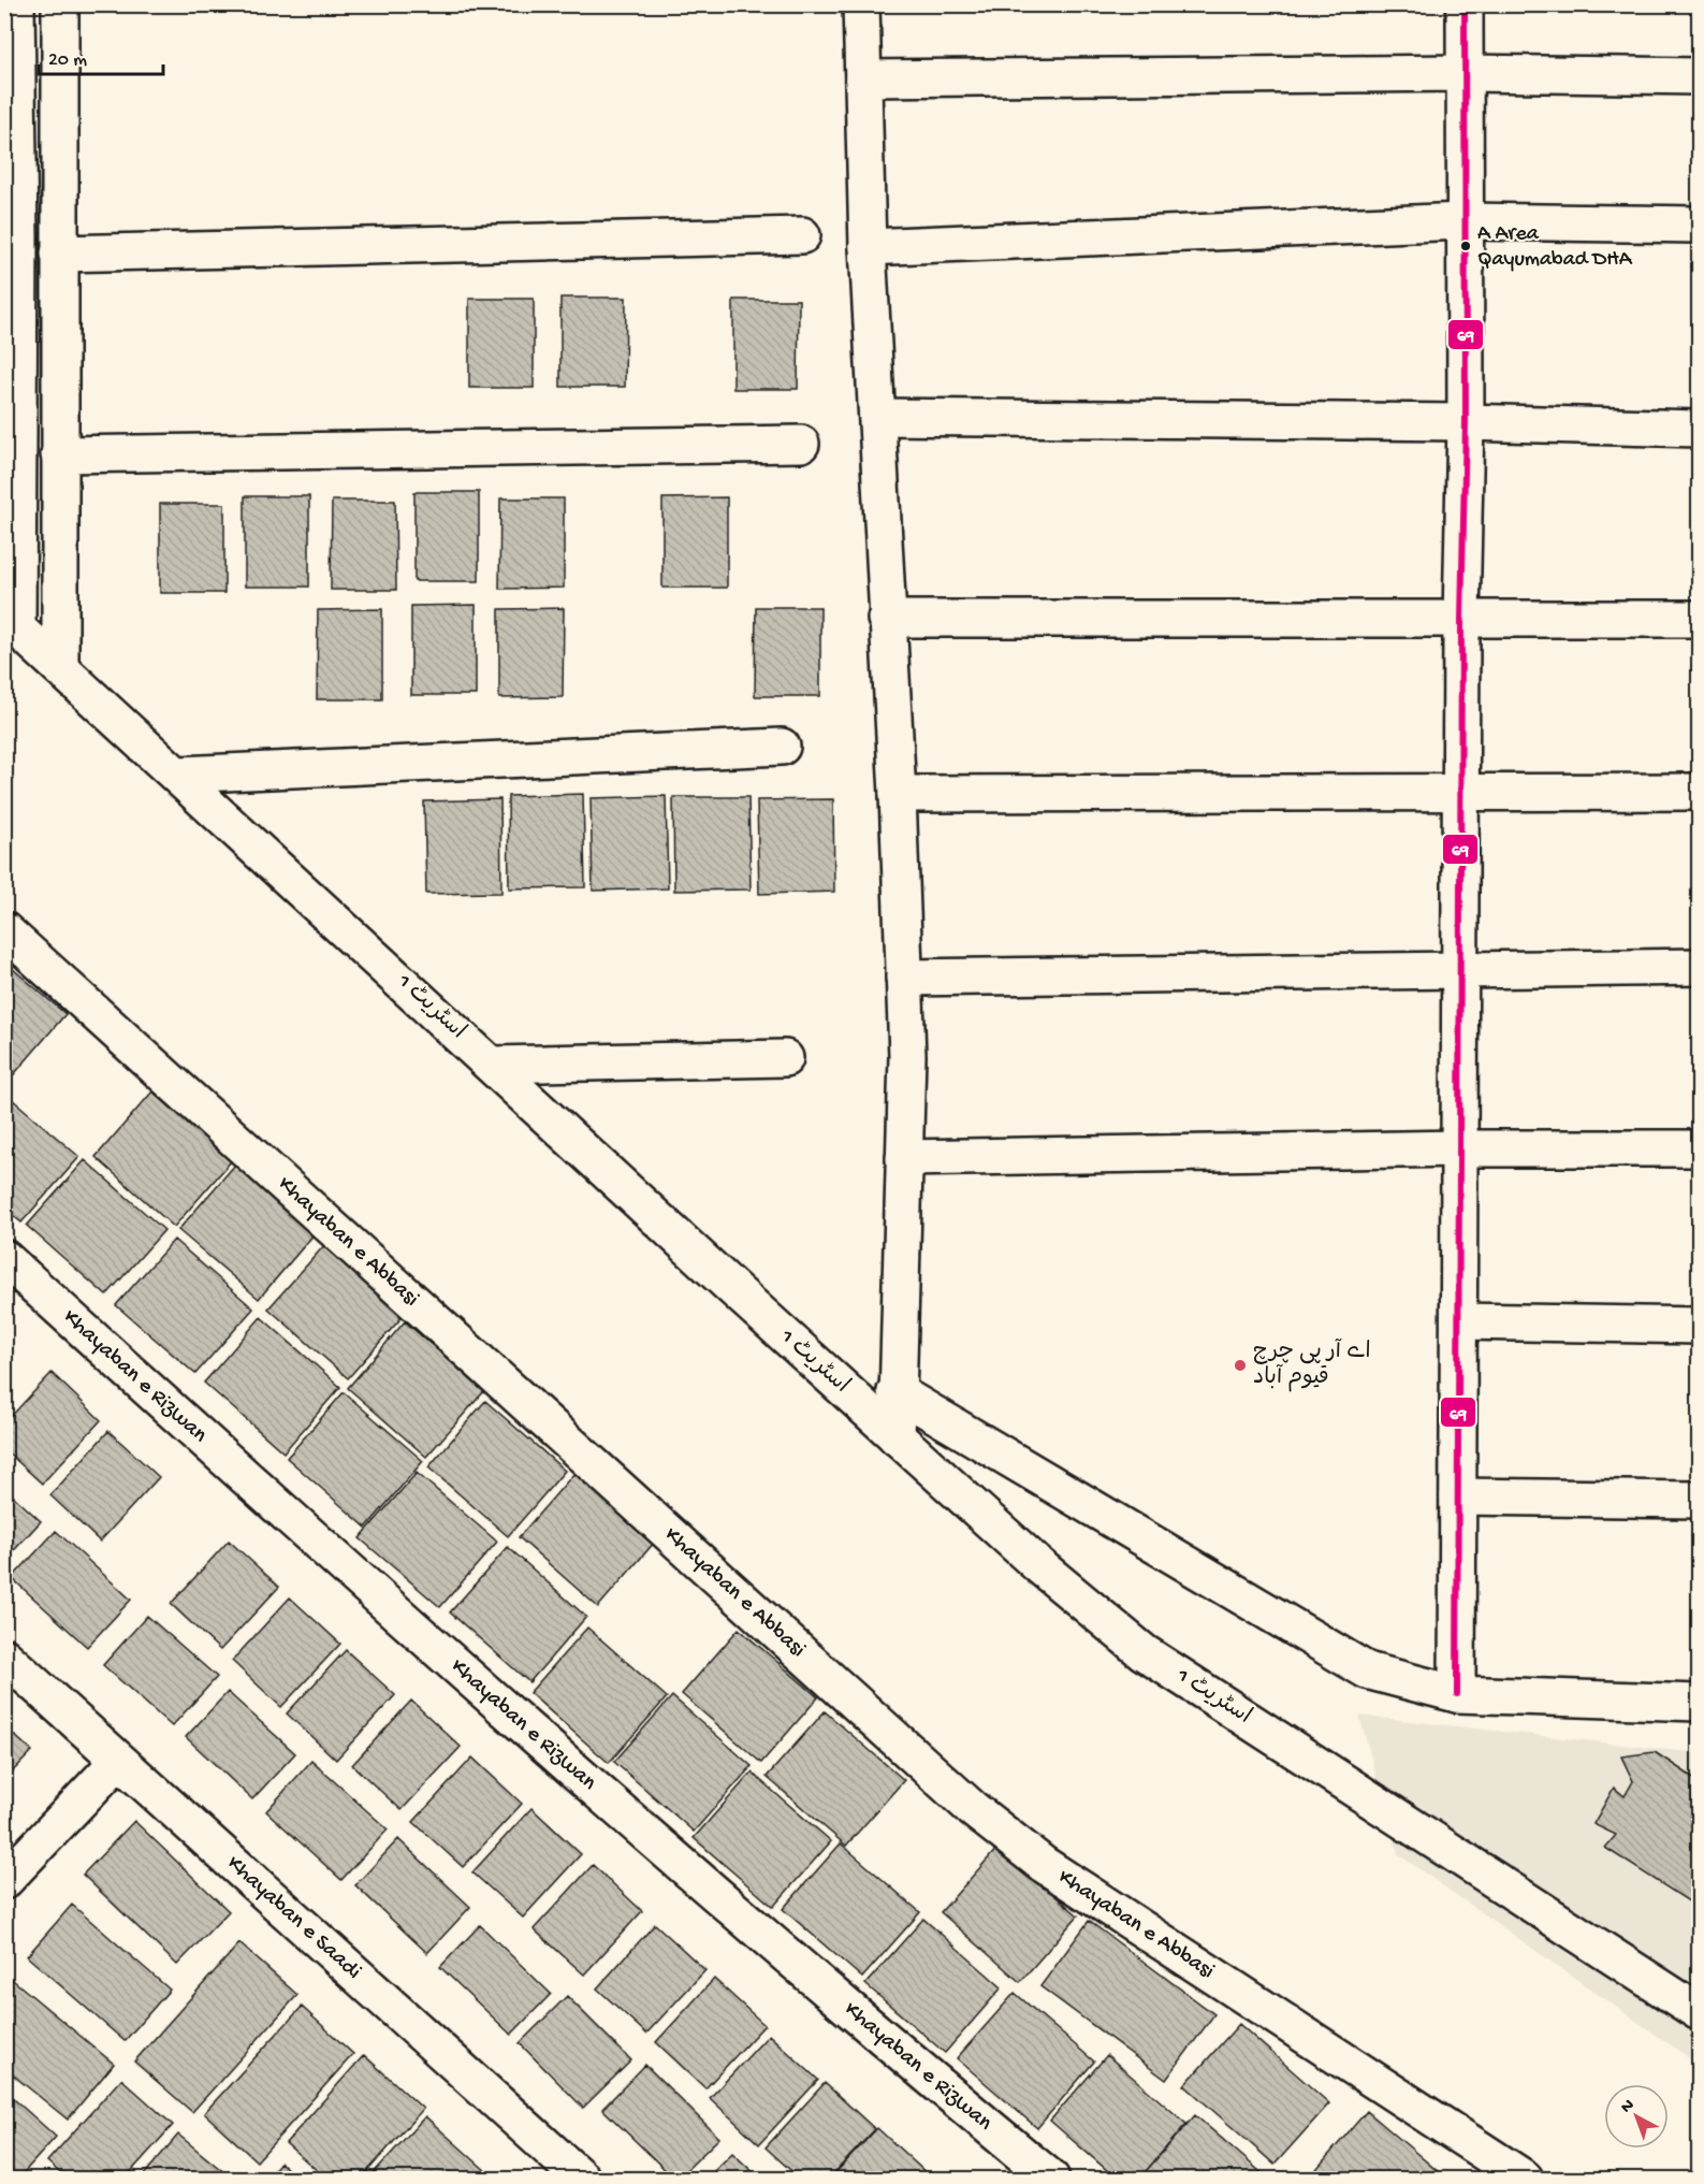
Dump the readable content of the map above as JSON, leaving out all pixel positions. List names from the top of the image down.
{
  "streets": {
    "street": [
      "اسٹریٹ 1",
      "Khayaban e Abbasi",
      "Khayaban e Rizwan",
      "Khayaban e Saadi"
    ]
  },
  "places": ["A Area Qayumabad DHA", "اے آر پی چرچ قیوم آباد"],
  "lines": ["transit line 69"],
  "scale_bar": "20 m",
  "north": "top left"
}
